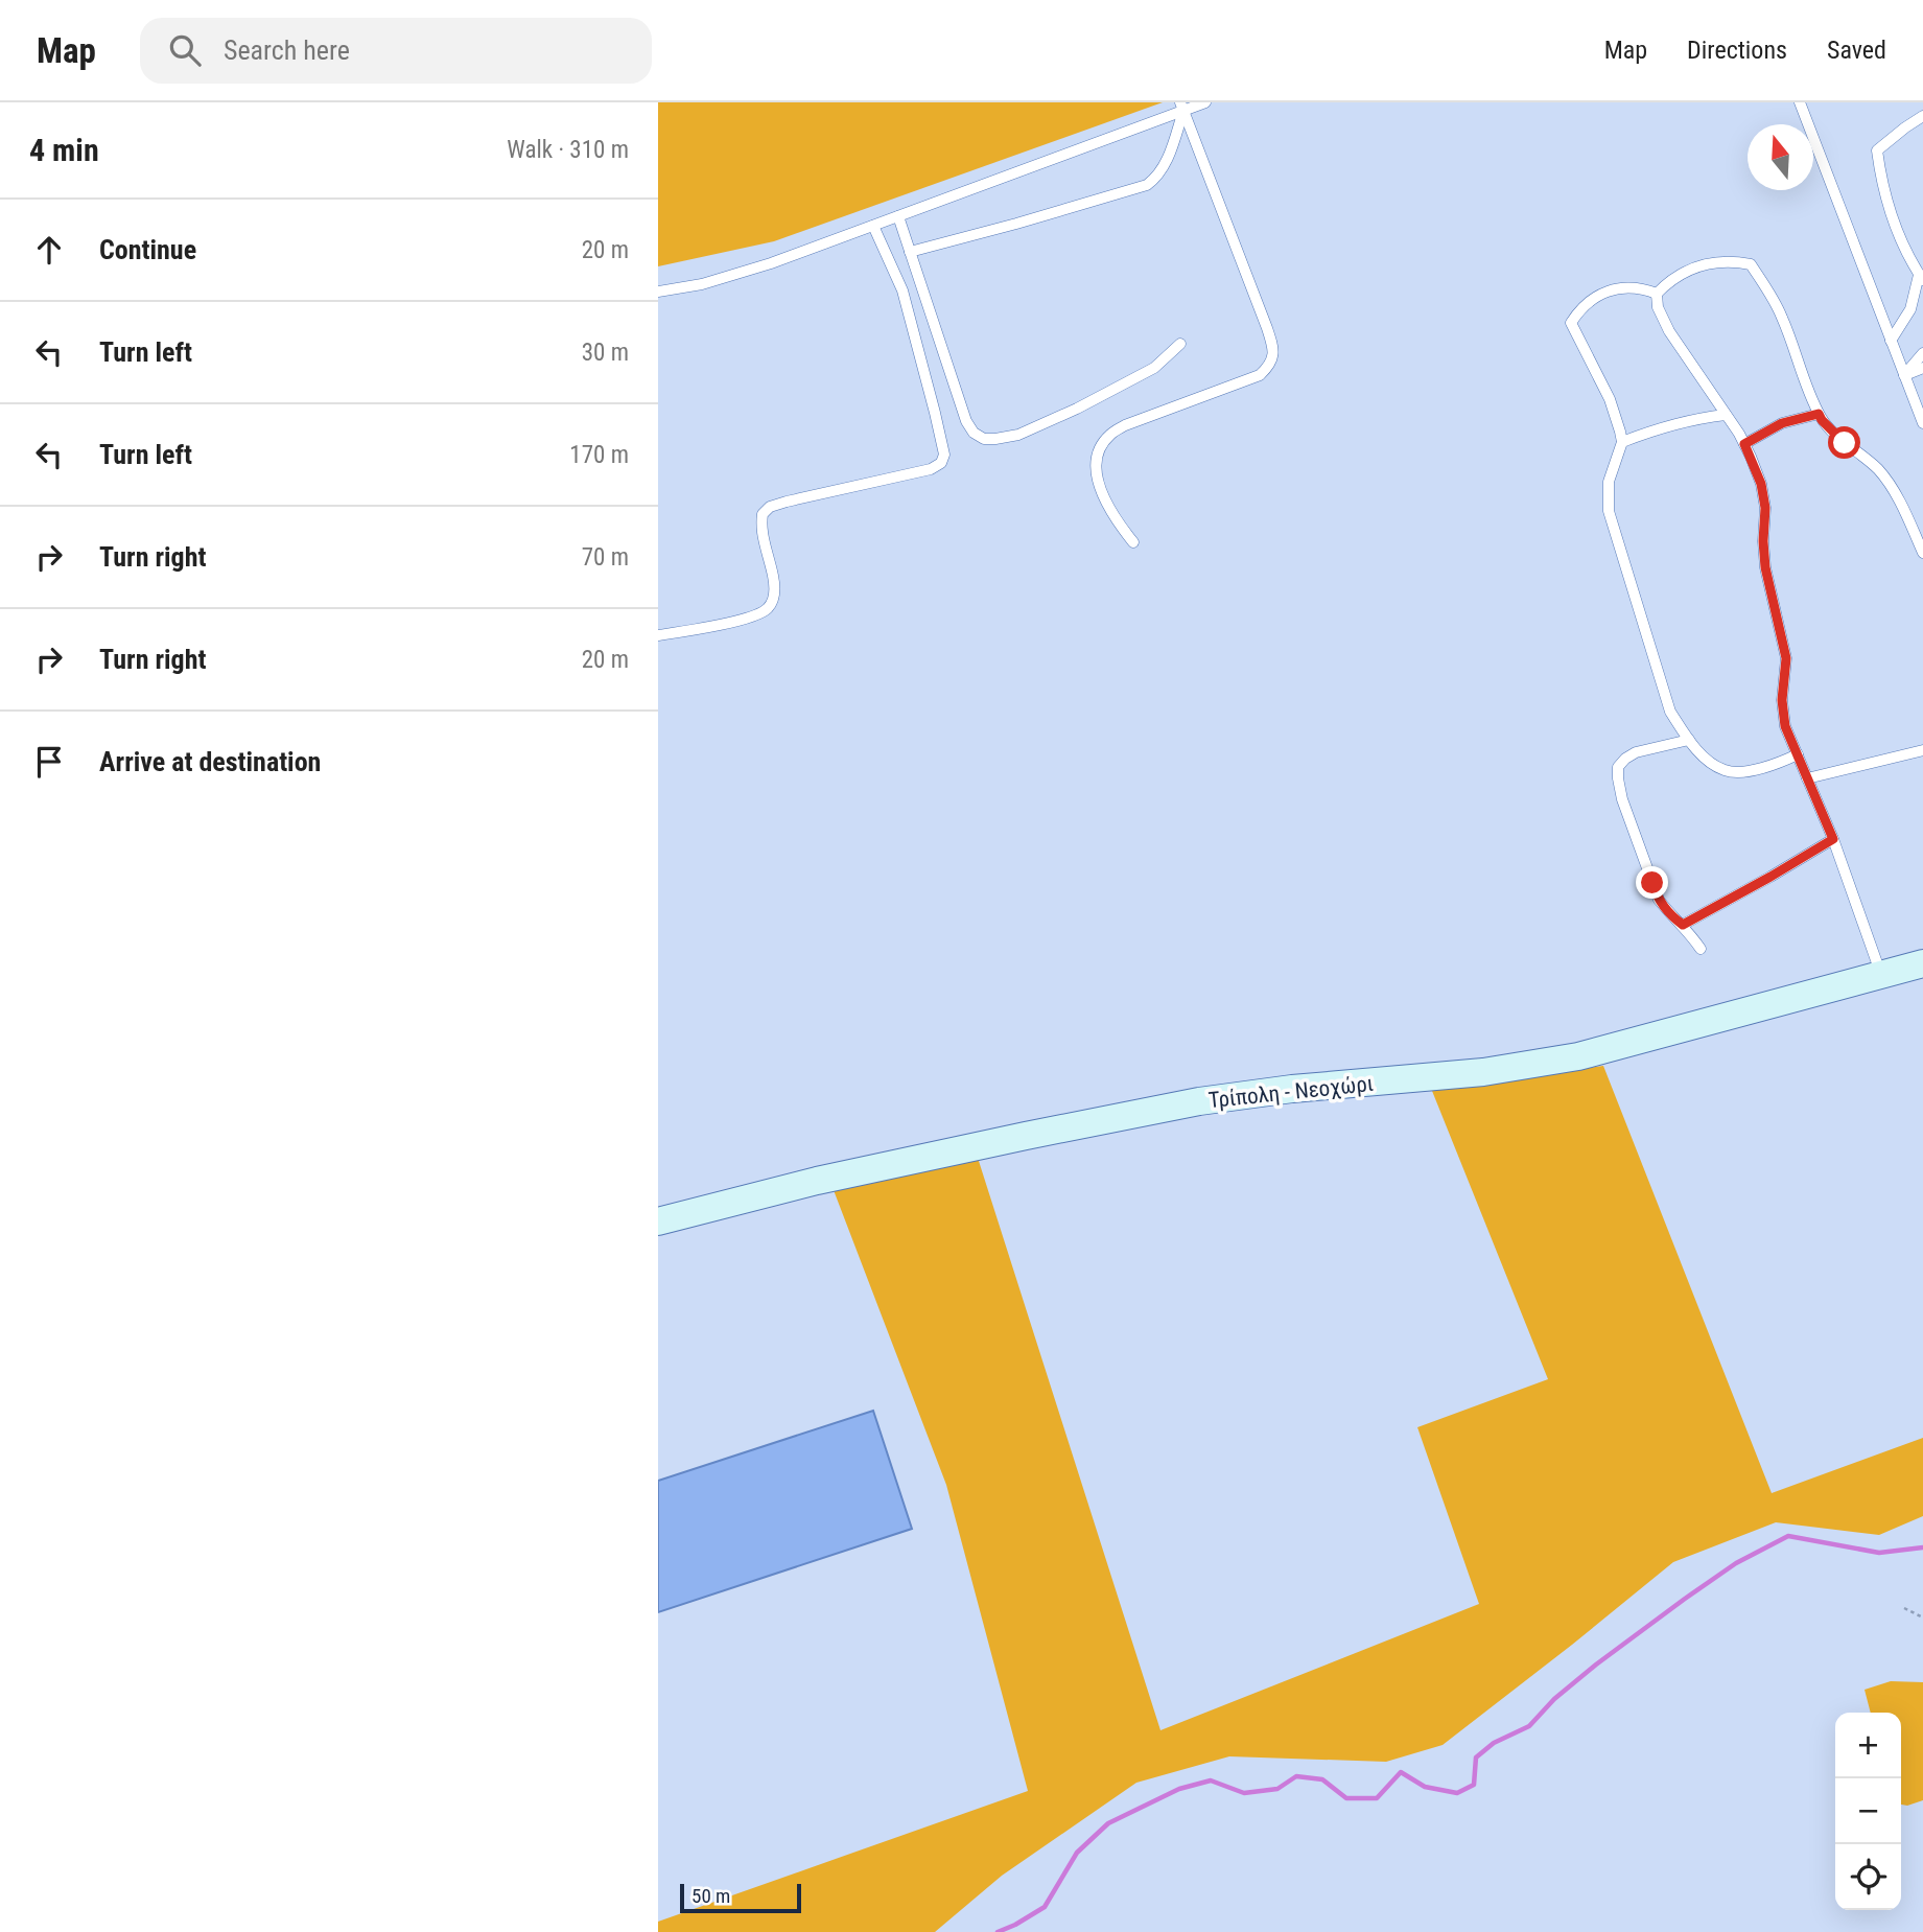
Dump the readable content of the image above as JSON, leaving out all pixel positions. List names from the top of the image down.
{
  "streets": {
    "main road": ["Τρίπολη - Νεοχώρι"]
  },
  "scale_bar": "50 m",
  "north": "top",
  "page": {
    "header": "Map",
    "search": "Search here",
    "nav": ["Map", "Directions", "Saved"],
    "heading": ["4 min", "Walk · 310 m"],
    "list": [
      ["Continue", "20 m"],
      ["Turn left", "30 m"],
      ["Turn left", "170 m"],
      ["Turn right", "70 m"],
      ["Turn right", "20 m"],
      "Arrive at destination"
    ],
    "map_buttons": ["+", "−"],
    "scale": "50 m"
  }
}
